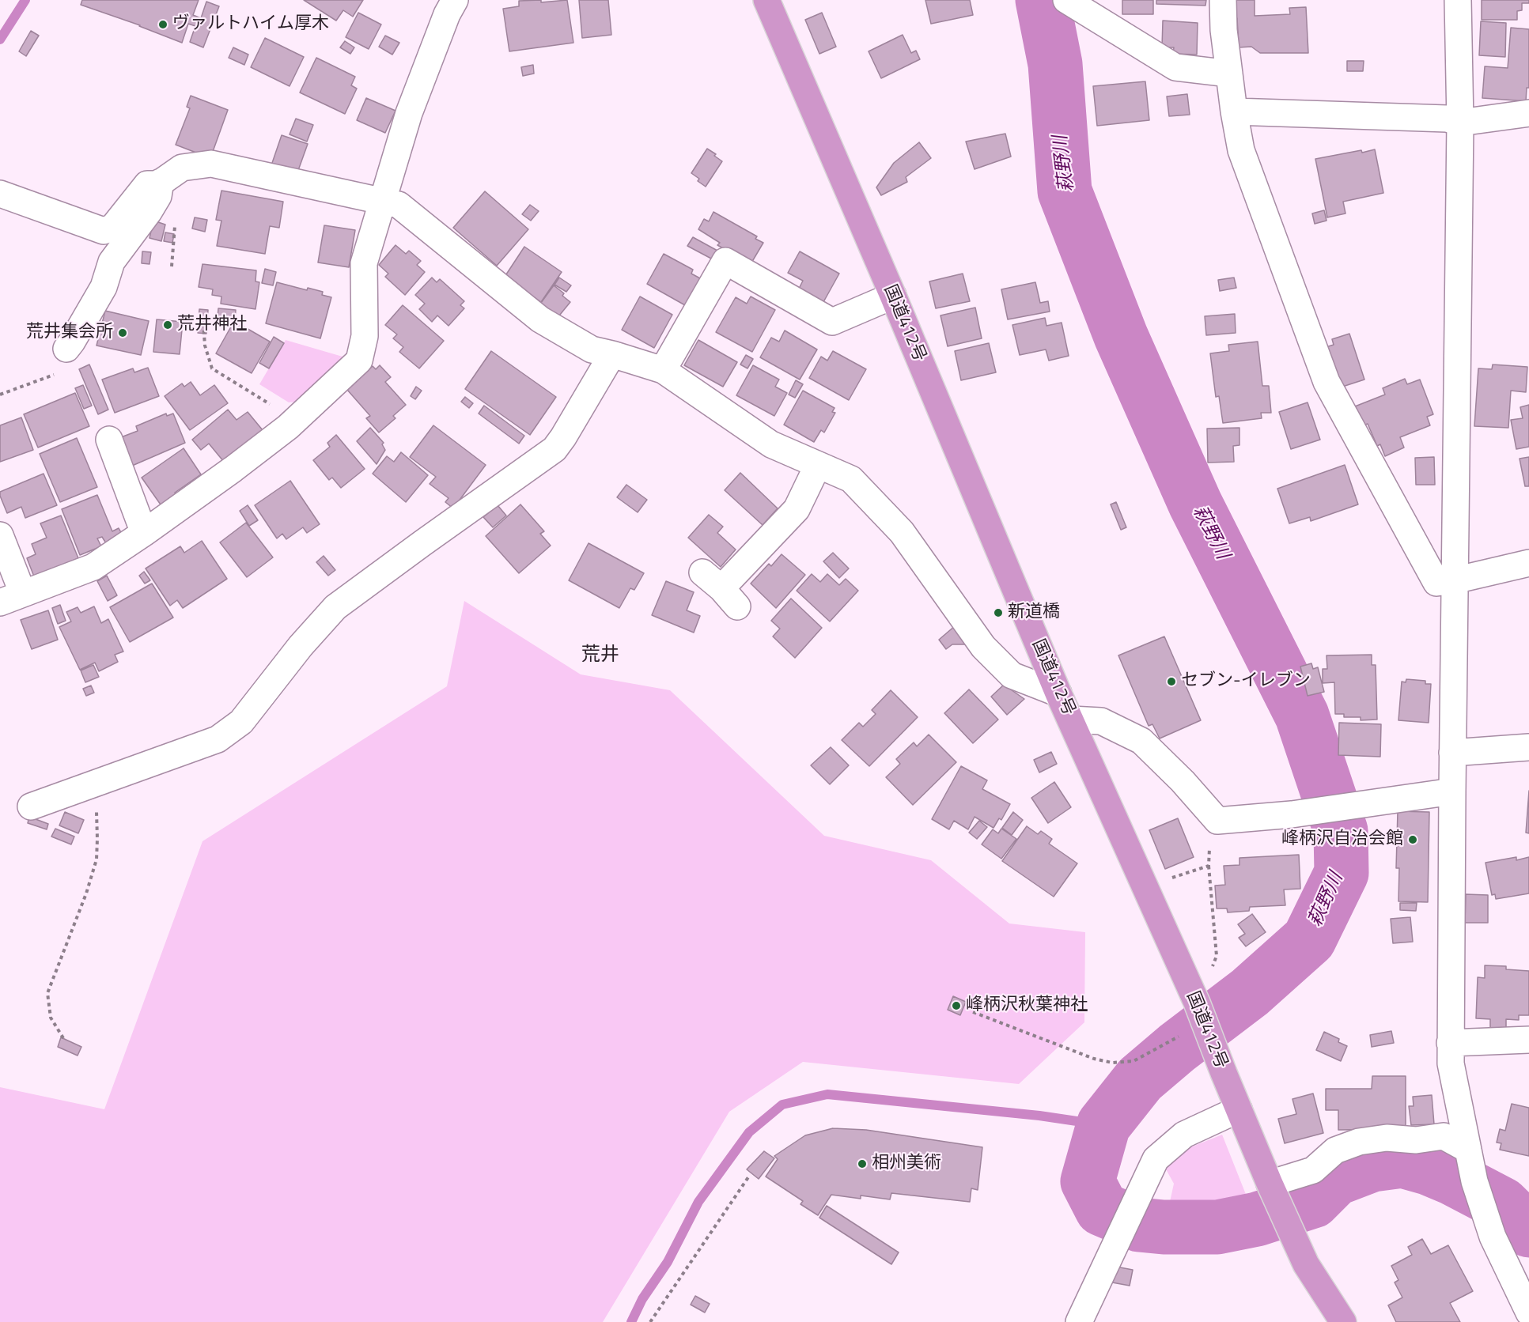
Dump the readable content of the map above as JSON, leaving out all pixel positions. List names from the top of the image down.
{
  "streets": {
    "highway": ["国道412号"]
  },
  "districts": ["荒井"],
  "water": ["萩野川"],
  "places": [
    "ヴァルトハイム厚木",
    "荒井神社",
    "荒井集会所",
    "新道橋",
    "セブン-イレブン",
    "峰柄沢自治会館",
    "峰柄沢秋葉神社",
    "相州美術"
  ]
}
